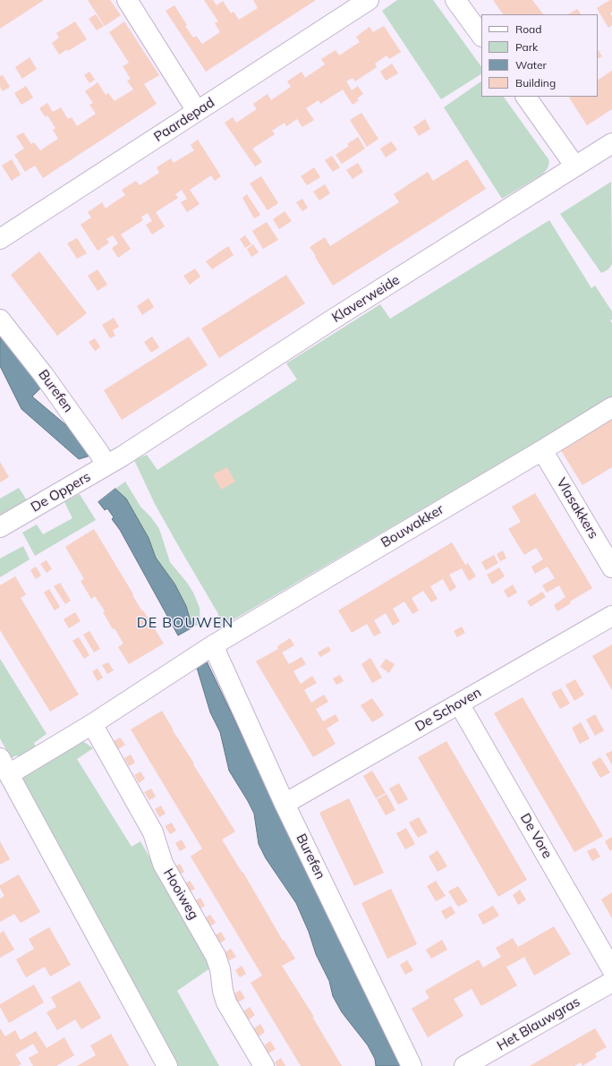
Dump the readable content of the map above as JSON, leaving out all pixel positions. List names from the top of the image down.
{
  "streets": {
    "street": [
      "Paardepad",
      "Klaverweide",
      "Burefen",
      "De Oppers",
      "Vlasakkers",
      "Bouwakker",
      "De Schoven",
      "De Vore",
      "Hooiweg",
      "Het Blauwgras"
    ]
  },
  "crossings": [
    ["Klaverweide", "Burefen"],
    ["Klaverweide", "De Oppers"],
    ["Burefen", "De Oppers"],
    ["Burefen", "Bouwakker"],
    ["Burefen", "De Schoven"],
    ["Vlasakkers", "Bouwakker"],
    ["De Schoven", "De Vore"]
  ],
  "districts": ["DE BOUWEN"],
  "legend": [
    "Road",
    "Park",
    "Water",
    "Building"
  ]
}
